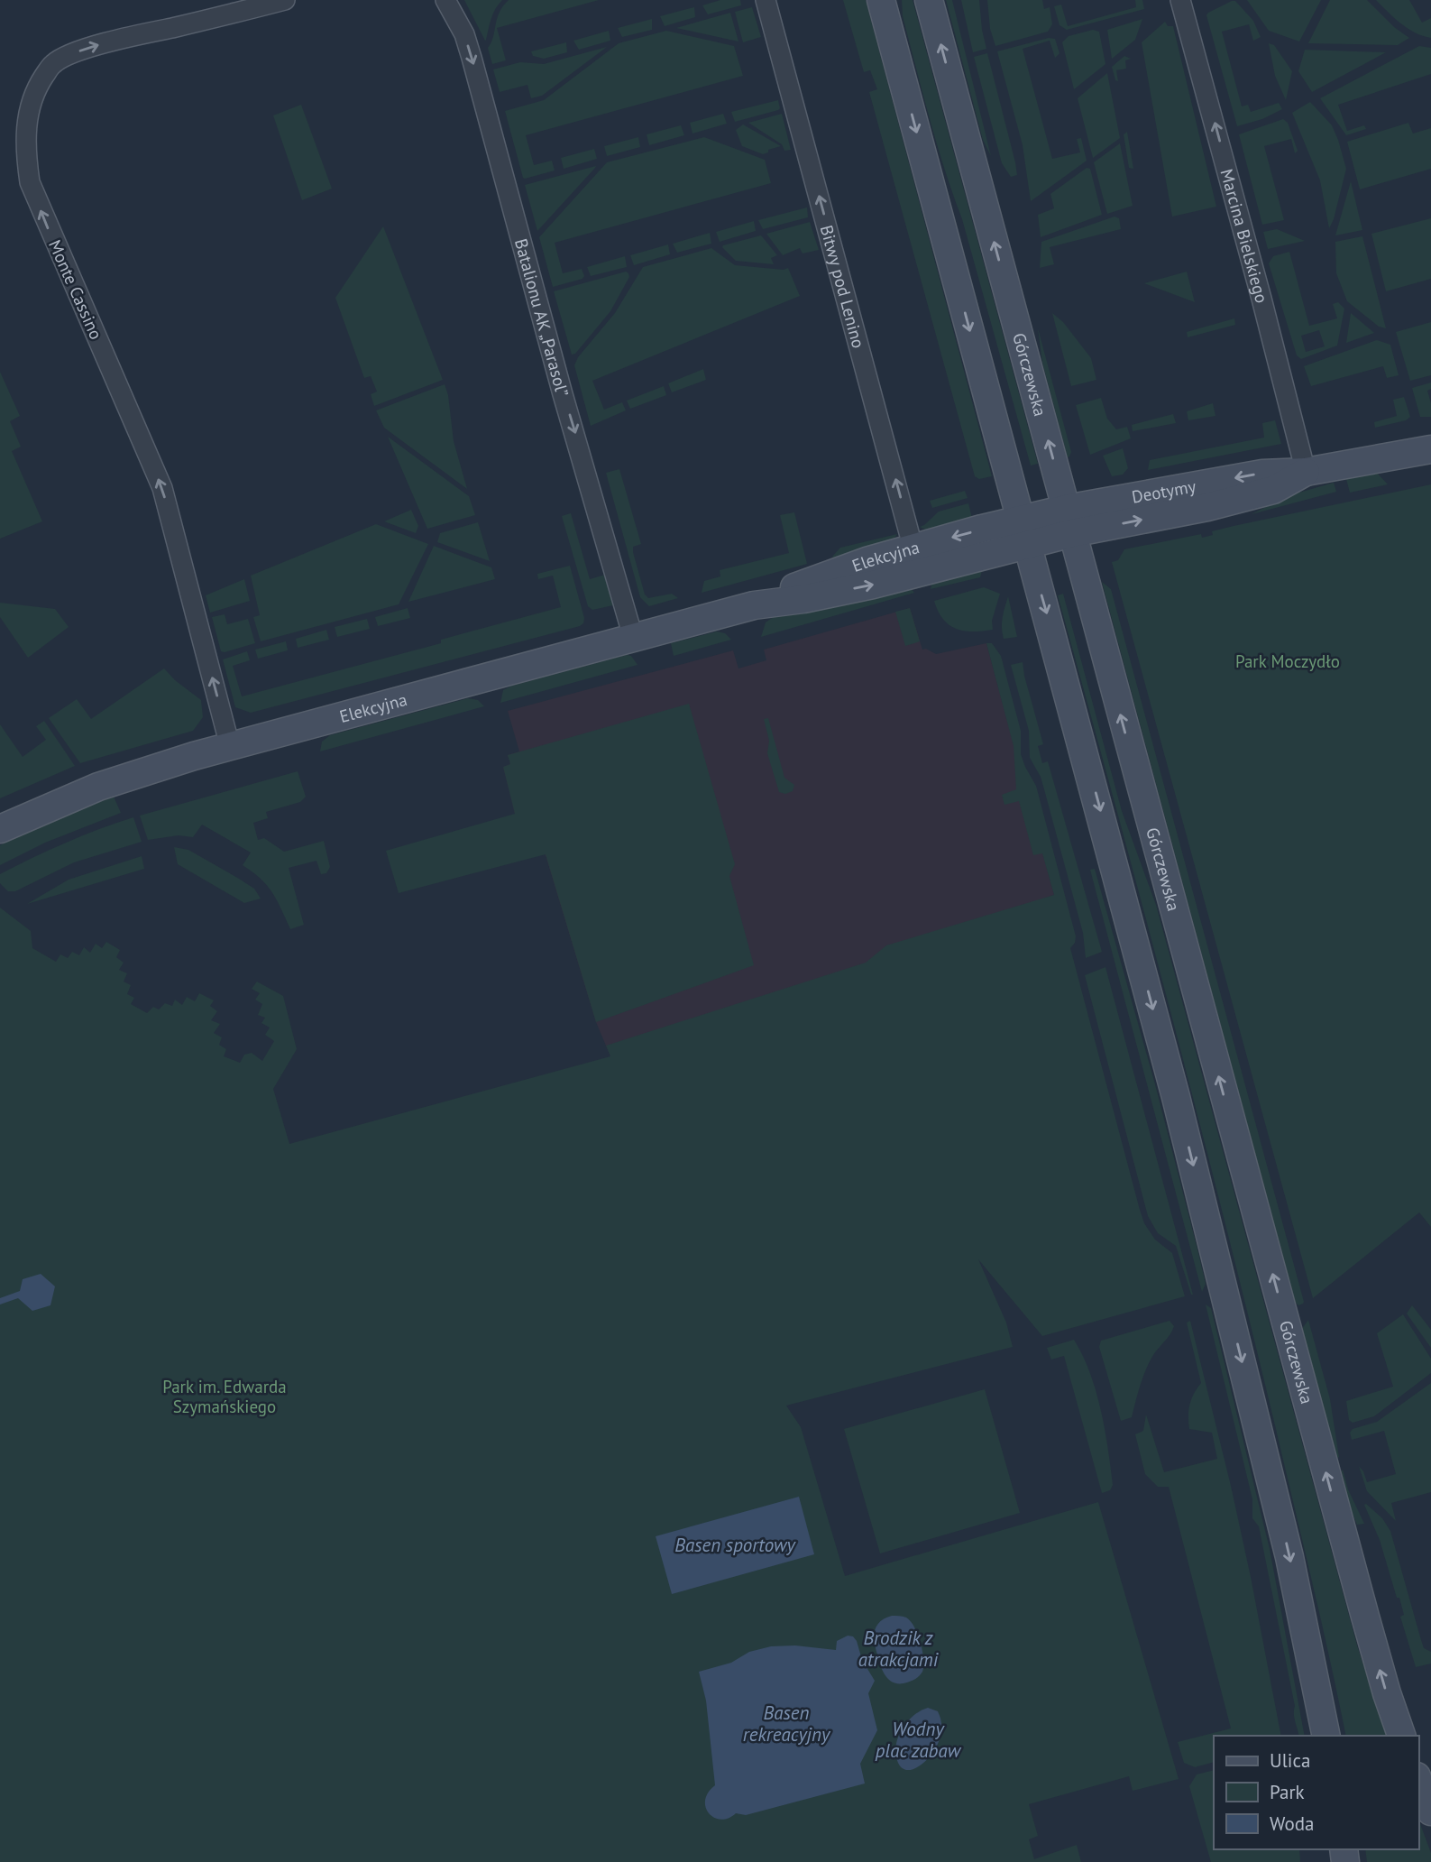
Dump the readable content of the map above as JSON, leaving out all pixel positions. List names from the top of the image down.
{
  "streets": {
    "main road": ["Górczewska", "Deotymy", "Elekcyjna"],
    "street": [
      "Marcina Bielskiego",
      "Bitwy pod Lenino",
      "Monte Cassino",
      "Batalionu AK „Parasol”"
    ]
  },
  "crossings": [
    ["Marcina Bielskiego", "Deotymy"],
    ["Bitwy pod Lenino", "Elekcyjna"],
    ["Monte Cassino", "Elekcyjna"],
    ["Batalionu AK „Parasol”", "Elekcyjna"],
    ["Górczewska", "Deotymy"],
    ["Deotymy", "Elekcyjna"]
  ],
  "one_way": [
    "Marcina Bielskiego",
    "Bitwy pod Lenino",
    "Monte Cassino",
    "Batalionu AK „Parasol”"
  ],
  "water": [
    "Basen sportowy",
    "Brodzik z atrakcjami",
    "Basen rekreacyjny",
    "Wodny plac zabaw"
  ],
  "parks": ["Park Moczydło", "Park im. Edwarda Szymańskiego"],
  "legend": ["Ulica", "Park", "Woda"]
}
